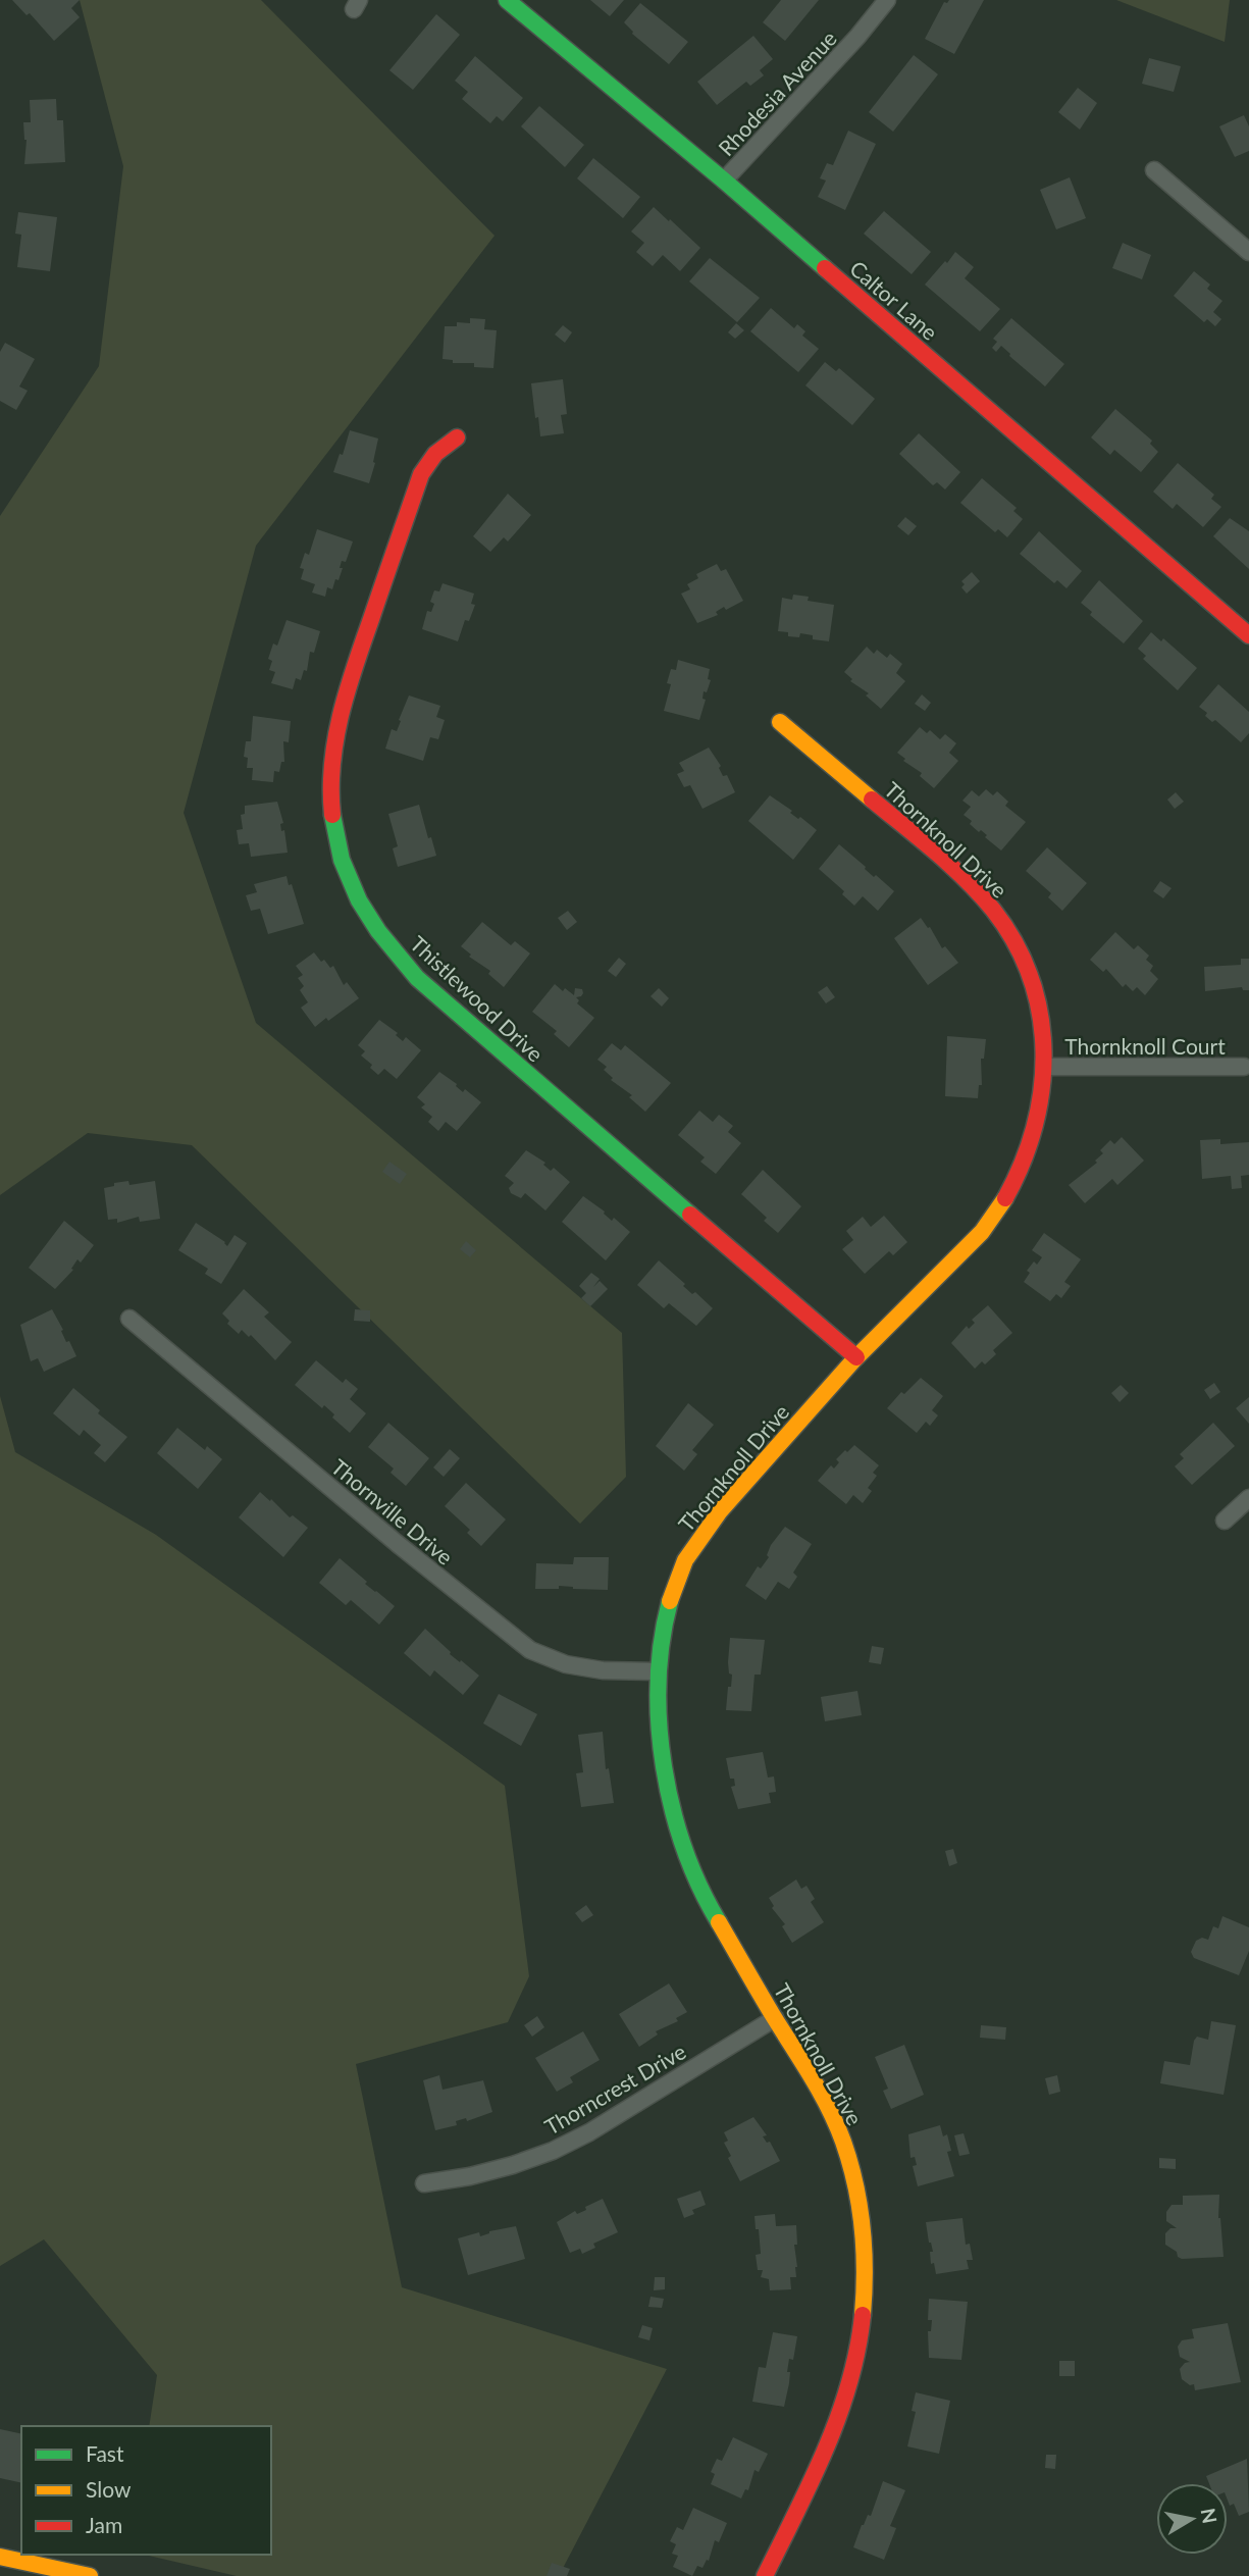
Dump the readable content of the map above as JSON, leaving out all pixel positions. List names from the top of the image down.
{
  "streets": {
    "street": [
      "Rhodesia Avenue",
      "Caltor Lane",
      "Thornknoll Drive",
      "Thistlewood Drive",
      "Thornknoll Court",
      "Thornville Drive",
      "Thorncrest Drive"
    ]
  },
  "crossings": [
    ["Rhodesia Avenue", "Caltor Lane"],
    ["Thornknoll Drive", "Thistlewood Drive"],
    ["Thornknoll Drive", "Thornknoll Court"],
    ["Thornknoll Drive", "Thornville Drive"],
    ["Thornknoll Drive", "Thorncrest Drive"]
  ],
  "legend": ["Fast", "Slow", "Jam"],
  "north": "right"
}
